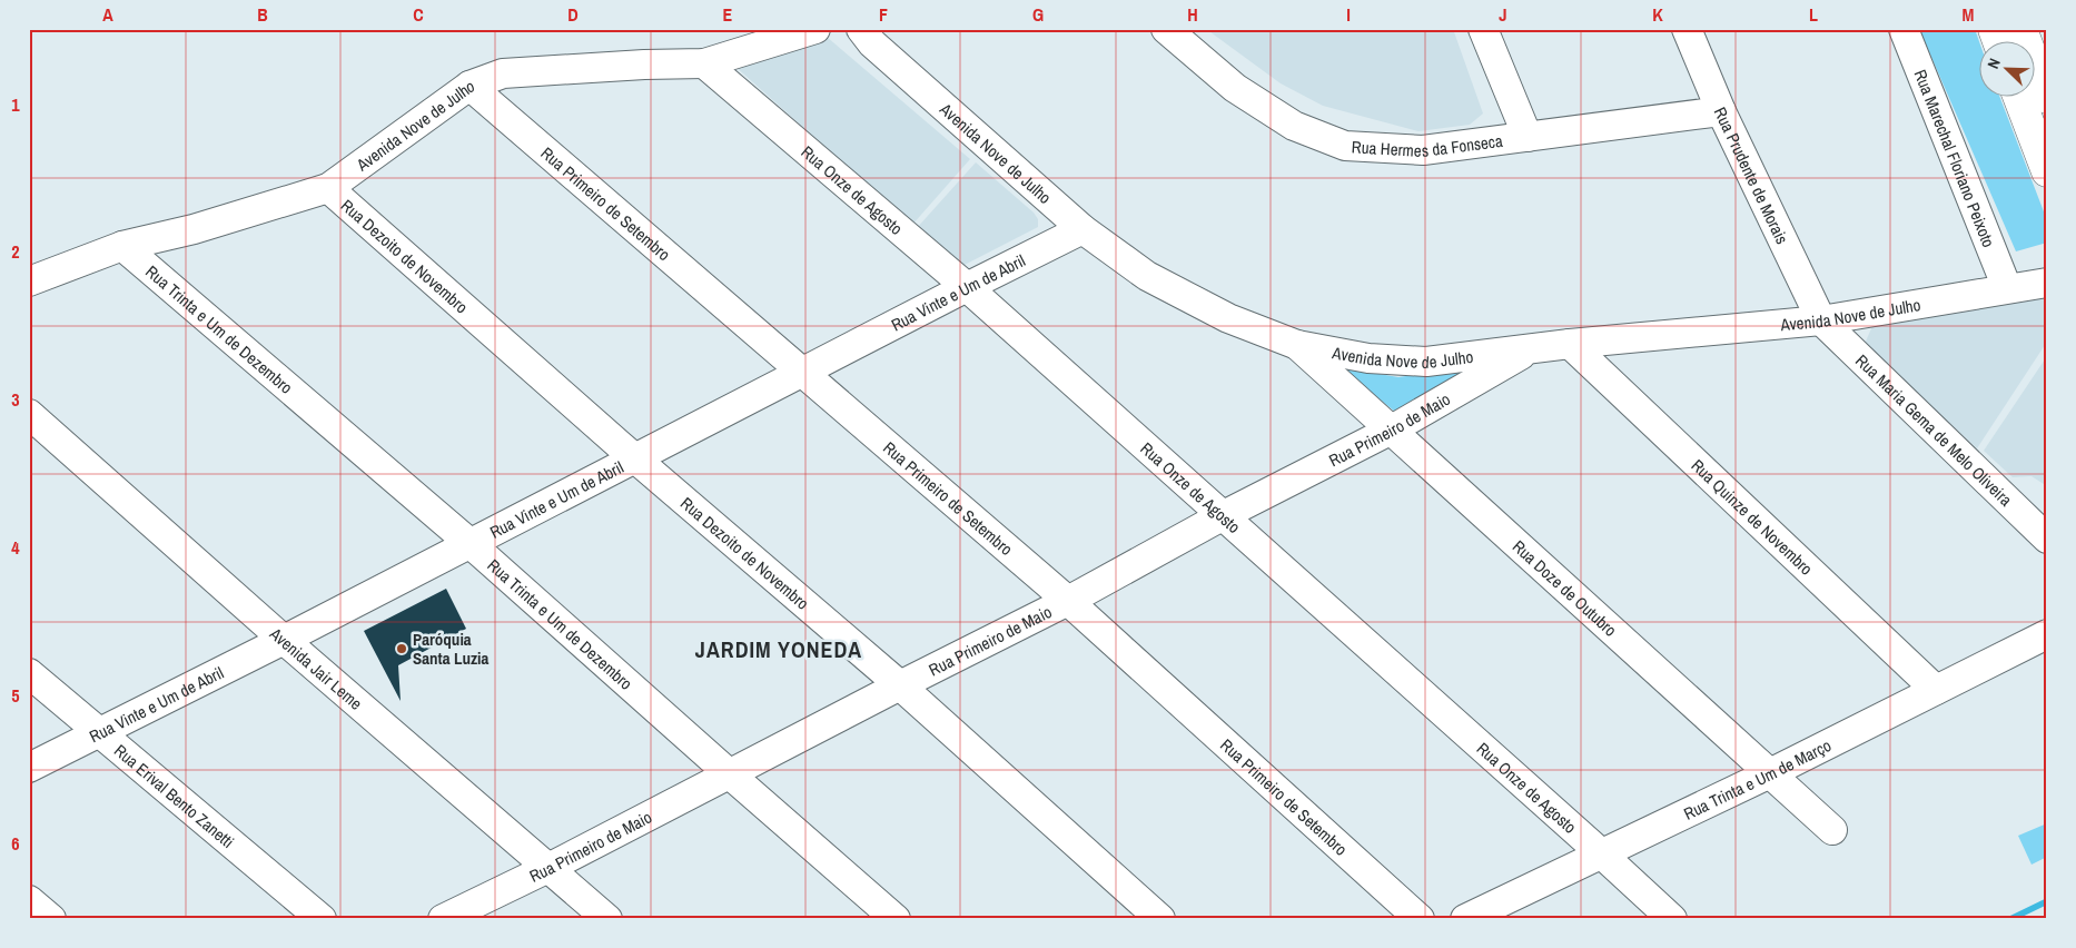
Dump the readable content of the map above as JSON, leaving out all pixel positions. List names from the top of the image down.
{
  "streets": {
    "street": [
      "Avenida Nove de Julho",
      "Rua Hermes da Fonseca",
      "Rua Marechal Floriano Peixoto",
      "Rua Prudente de Morais",
      "Rua Onze de Agosto",
      "Rua Primeiro de Setembro",
      "Rua Dezoito de Novembro",
      "Rua Vinte e Um de Abril",
      "Rua Trinta e Um de Dezembro",
      "Rua Primeiro de Maio",
      "Rua Maria Gema de Melo Oliveira",
      "Rua Quinze de Novembro",
      "Rua Doze de Outubro",
      "Avenida Jair Leme",
      "Rua Trinta e Um de Março",
      "Rua Erival Bento Zanetti"
    ]
  },
  "crossings": [
    ["Avenida Nove de Julho", "Rua Marechal Floriano Peixoto"],
    ["Avenida Nove de Julho", "Rua Prudente de Morais"],
    ["Avenida Nove de Julho", "Rua Onze de Agosto"],
    ["Avenida Nove de Julho", "Rua Primeiro de Setembro"],
    ["Avenida Nove de Julho", "Rua Dezoito de Novembro"],
    ["Avenida Nove de Julho", "Rua Vinte e Um de Abril"],
    ["Avenida Nove de Julho", "Rua Trinta e Um de Dezembro"],
    ["Avenida Nove de Julho", "Rua Primeiro de Maio"],
    ["Avenida Nove de Julho", "Rua Maria Gema de Melo Oliveira"],
    ["Avenida Nove de Julho", "Rua Quinze de Novembro"],
    ["Avenida Nove de Julho", "Rua Doze de Outubro"],
    ["Rua Hermes da Fonseca", "Rua Prudente de Morais"],
    ["Rua Prudente de Morais", "Rua Maria Gema de Melo Oliveira"],
    ["Rua Onze de Agosto", "Rua Vinte e Um de Abril"],
    ["Rua Onze de Agosto", "Rua Primeiro de Maio"],
    ["Rua Onze de Agosto", "Rua Trinta e Um de Março"],
    ["Rua Primeiro de Setembro", "Rua Vinte e Um de Abril"],
    ["Rua Primeiro de Setembro", "Rua Primeiro de Maio"],
    ["Rua Dezoito de Novembro", "Rua Vinte e Um de Abril"],
    ["Rua Dezoito de Novembro", "Rua Primeiro de Maio"],
    ["Rua Vinte e Um de Abril", "Rua Trinta e Um de Dezembro"],
    ["Rua Vinte e Um de Abril", "Avenida Jair Leme"],
    ["Rua Vinte e Um de Abril", "Rua Erival Bento Zanetti"],
    ["Rua Trinta e Um de Dezembro", "Rua Primeiro de Maio"],
    ["Rua Primeiro de Maio", "Rua Doze de Outubro"],
    ["Rua Primeiro de Maio", "Avenida Jair Leme"],
    ["Rua Quinze de Novembro", "Rua Trinta e Um de Março"],
    ["Rua Doze de Outubro", "Rua Trinta e Um de Março"]
  ],
  "districts": ["JARDIM YONEDA"],
  "places": ["Paróquia Santa Luzia"],
  "north": "top left",
  "grid": {
    "columns": [
      "A",
      "B",
      "C",
      "D",
      "E",
      "F",
      "G",
      "H",
      "I",
      "J",
      "K",
      "L",
      "M"
    ],
    "rows": [
      "1",
      "2",
      "3",
      "4",
      "5",
      "6"
    ]
  }
}
